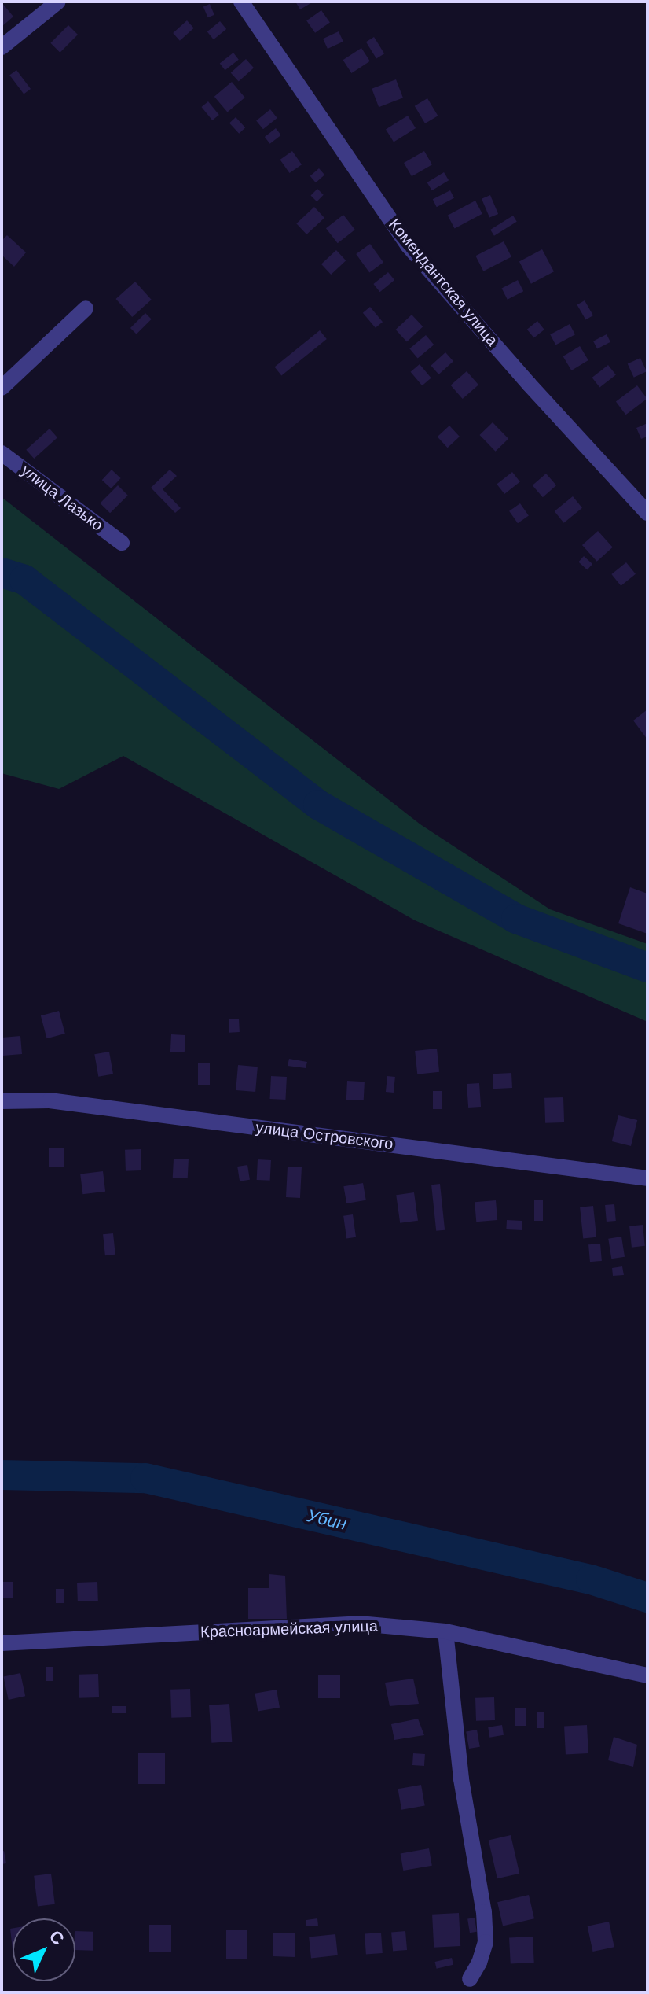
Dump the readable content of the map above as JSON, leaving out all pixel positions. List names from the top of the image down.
{
  "streets": {
    "street": [
      "Комендантская улица",
      "улица Лазько",
      "улица Островского",
      "Красноармейская улица"
    ]
  },
  "water": ["Убин"],
  "north": "top right"
}
